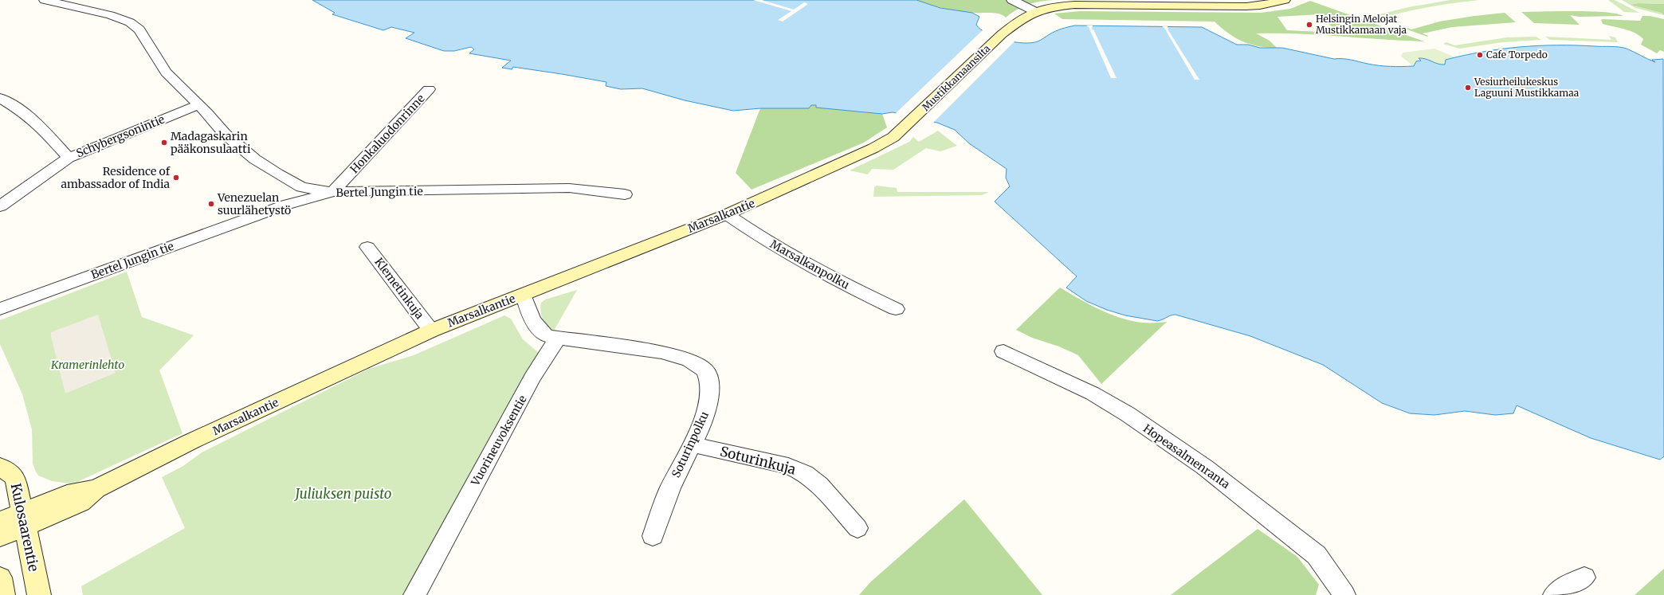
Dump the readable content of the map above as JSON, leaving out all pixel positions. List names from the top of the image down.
{
  "streets": {
    "street": [
      "Mustikkamaansilta",
      "Honkaluodonrinne",
      "Schybergsonintie",
      "Bertel Jungin tie",
      "Marsalkantie",
      "Marsalkanpolku",
      "Klemetinkuja",
      "Vuorineuvoksentie",
      "Soturinpolku",
      "Hopeasalmenranta",
      "Soturinkuja",
      "Kulosaarentie"
    ]
  },
  "crossings": [
    ["Mustikkamaansilta", "Marsalkantie"],
    ["Honkaluodonrinne", "Bertel Jungin tie"],
    ["Marsalkantie", "Marsalkanpolku"],
    ["Marsalkantie", "Klemetinkuja"],
    ["Marsalkantie", "Kulosaarentie"],
    ["Vuorineuvoksentie", "Soturinpolku"],
    ["Soturinpolku", "Soturinkuja"]
  ],
  "parks": ["Kramerinlehto", "Juliuksen puisto"],
  "places": [
    "Helsingin Melojat Mustikkamaan vaja",
    "Cafe Torpedo",
    "Vesiurheilukeskus Laguuni Mustikkamaa",
    "Madagaskarin pääkonsulaatti",
    "Residence of ambassador of India",
    "Venezuelan suurlähetystö"
  ]
}
